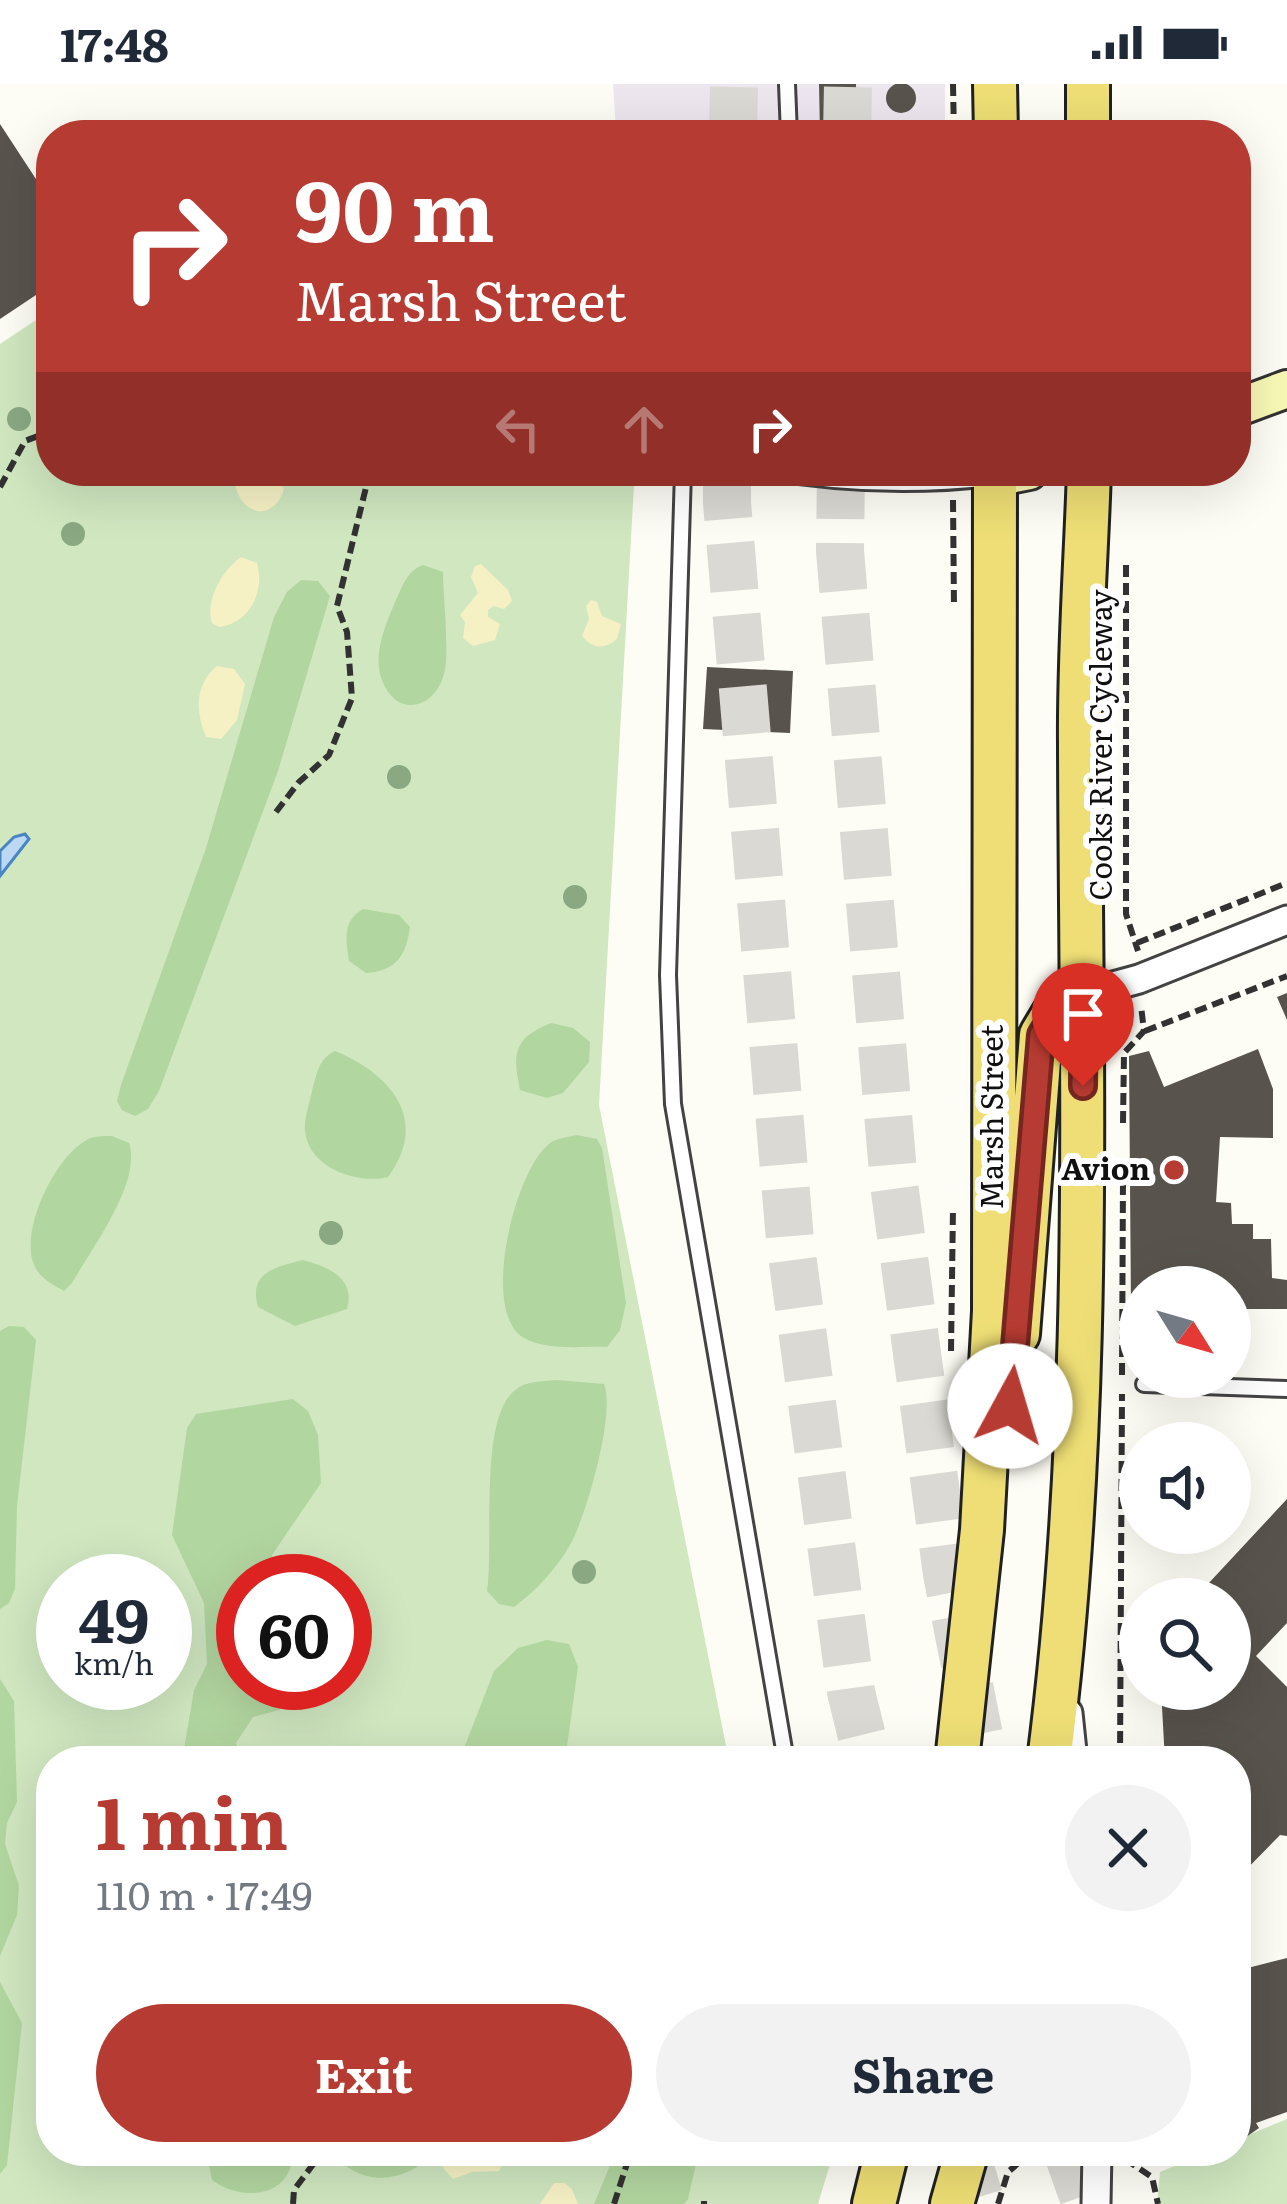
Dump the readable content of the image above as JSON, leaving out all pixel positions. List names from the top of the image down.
{
  "streets": {
    "main road": ["Marsh Street"],
    "path": ["Cooks River Cycleway"]
  },
  "places": ["Avion"],
  "north": "bottom right",
  "page": {
    "status": "17:48",
    "turn": ["90 m", "Marsh Street"],
    "speed": "49 km/h",
    "limit": "60",
    "heading": ["1 min", "110 m · 17:49"],
    "buttons": ["Exit", "Share"]
  }
}
